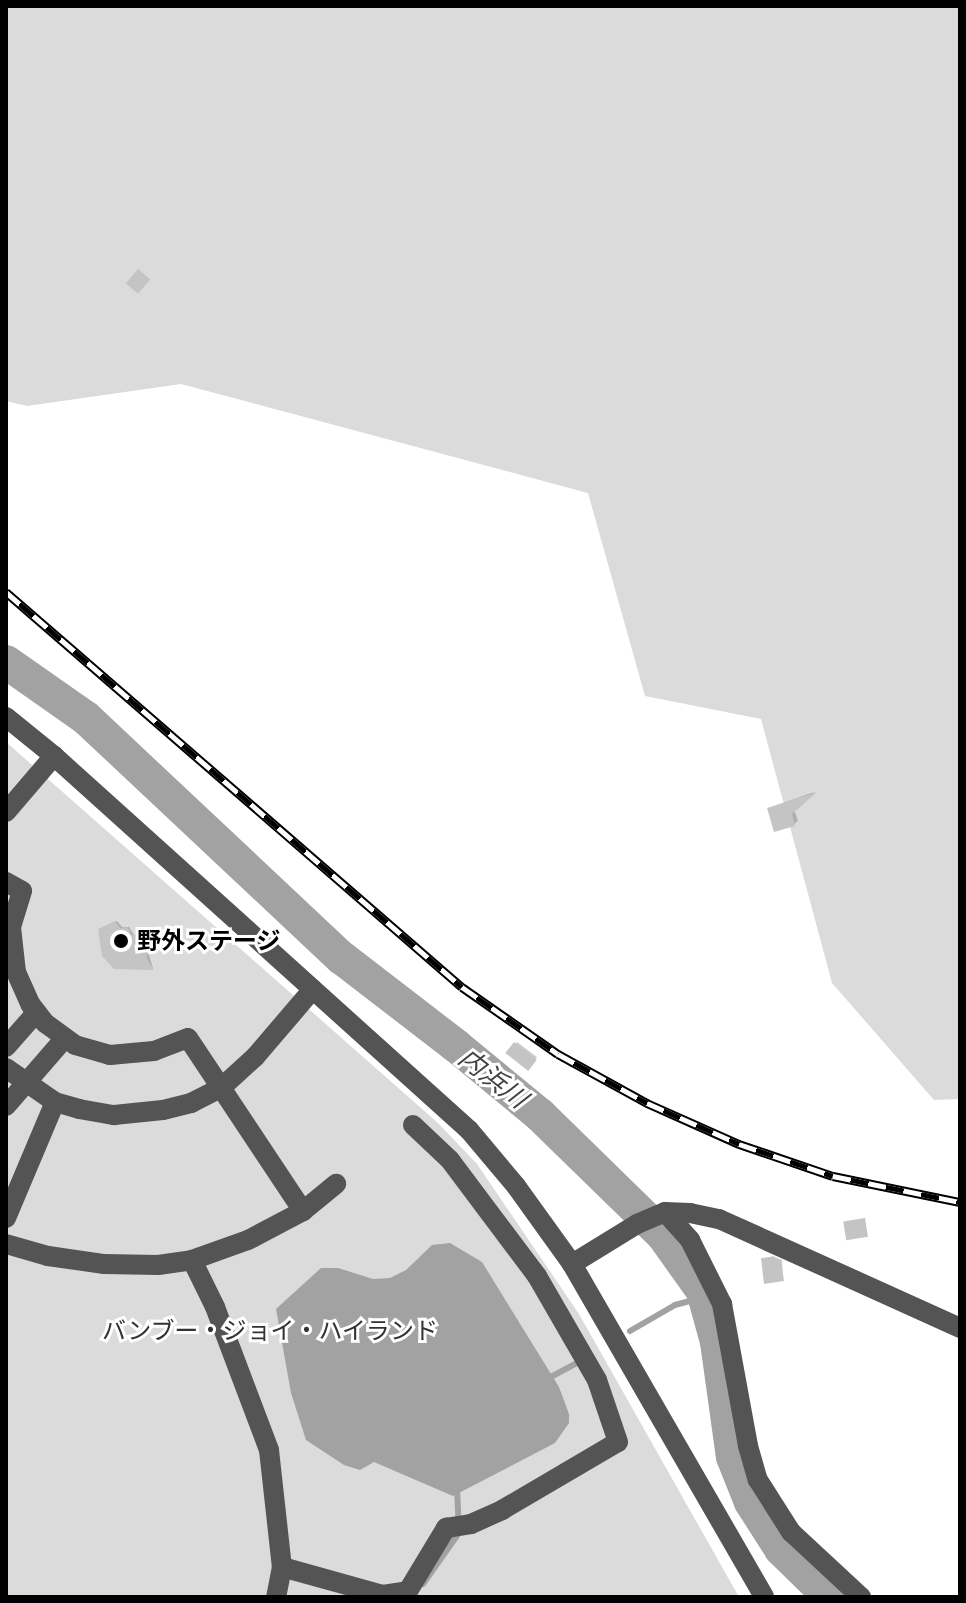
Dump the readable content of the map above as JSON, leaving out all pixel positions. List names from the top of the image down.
{
  "water": ["内浜川"],
  "parks": ["バンブー・ジョイ・ハイランド"],
  "places": ["野外ステージ"]
}
